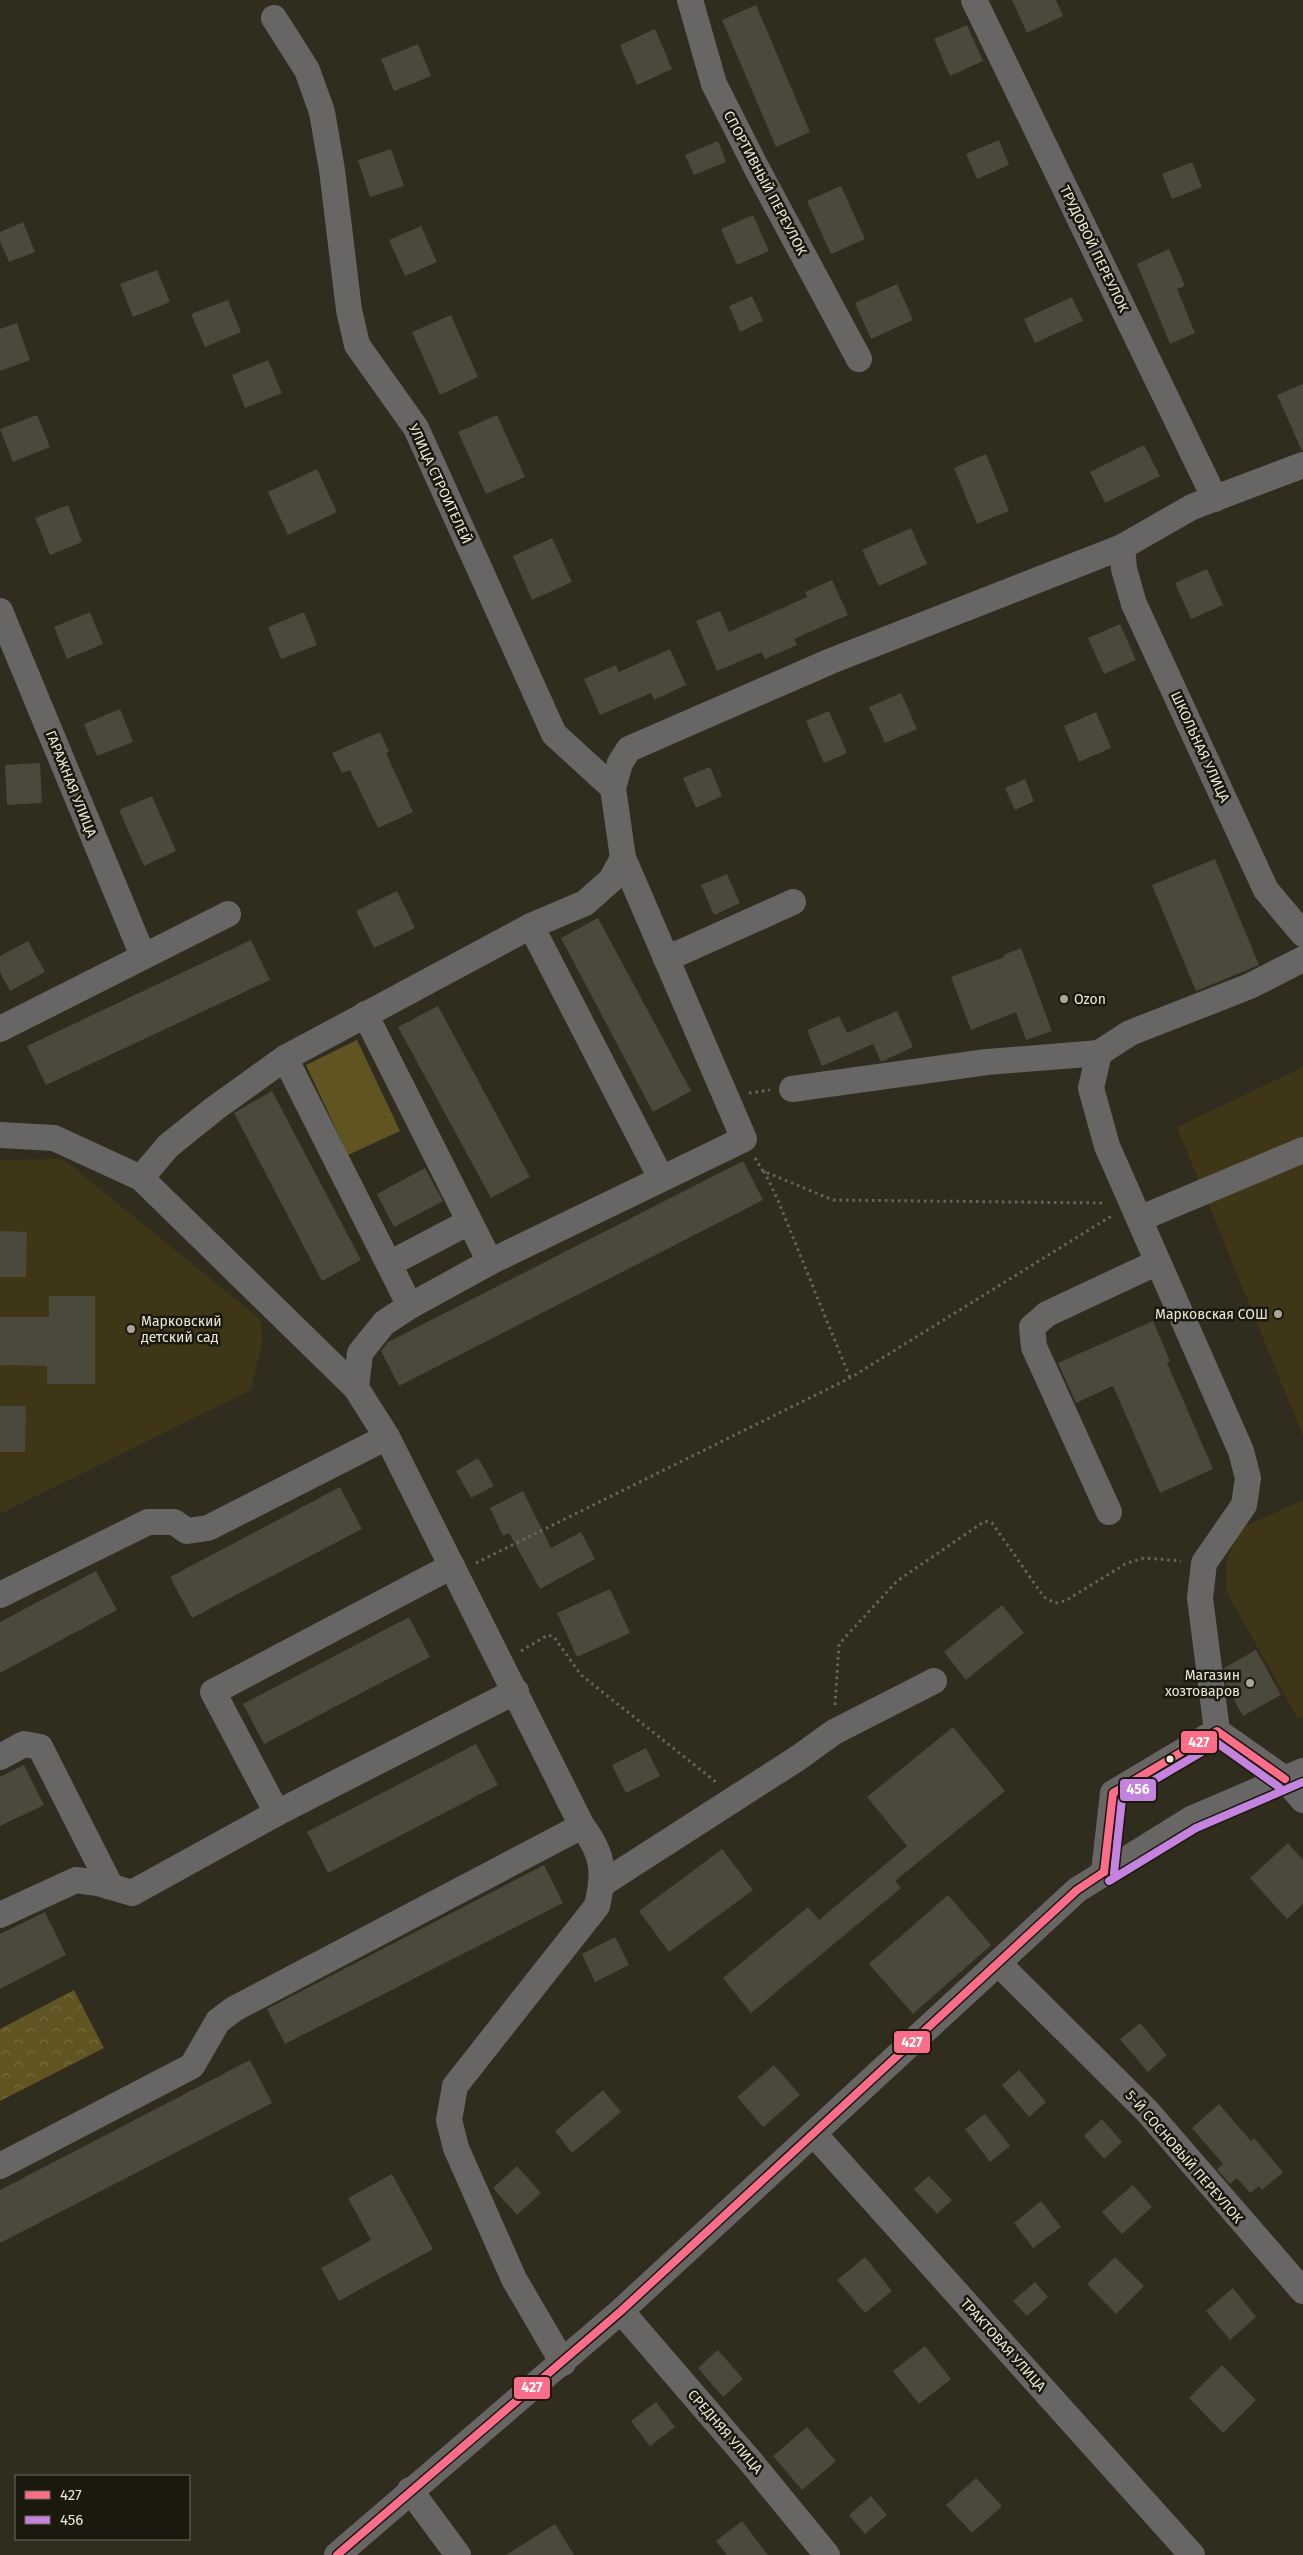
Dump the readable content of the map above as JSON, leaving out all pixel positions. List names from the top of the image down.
{
  "streets": {
    "street": [
      "СПОРТИВНЫЙ ПЕРЕУЛОК",
      "ТРУДОВОЙ ПЕРЕУЛОК",
      "УЛИЦА СТРОИТЕЛЕЙ",
      "ШКОЛЬНАЯ УЛИЦА",
      "ГАРАЖНАЯ УЛИЦА",
      "5-Й СОСНОВЫЙ ПЕРЕУЛОК",
      "ТРАКТОВАЯ УЛИЦА",
      "СРЕДНЯЯ УЛИЦА"
    ]
  },
  "places": [
    "Ozon",
    "Марковская СОШ",
    "Марковский детский сад",
    "Магазин хозтоваров"
  ],
  "lines": ["transit line 427", "transit line 456"],
  "legend": ["427", "456"]
}
